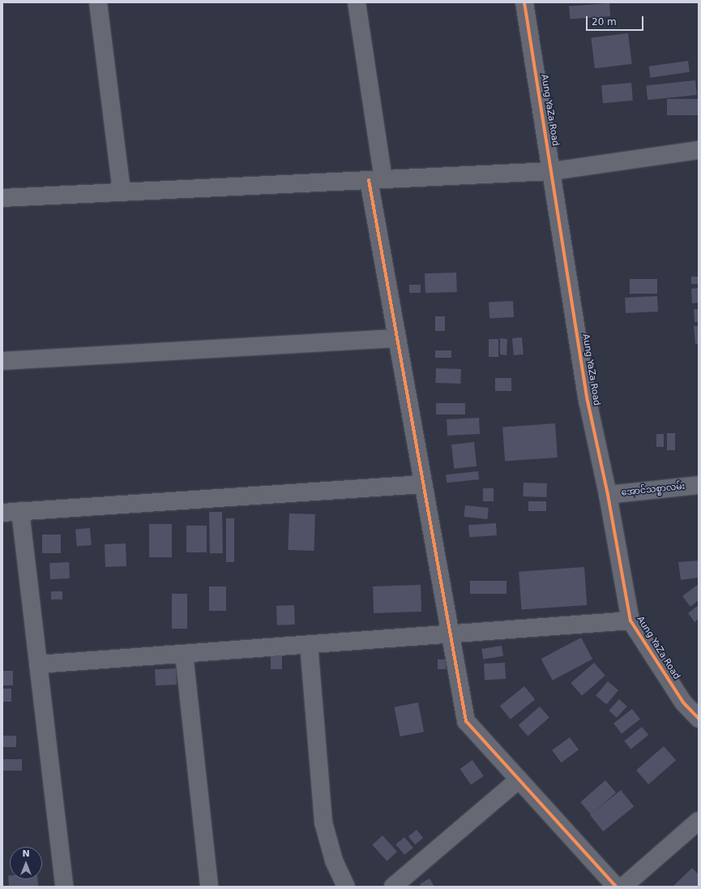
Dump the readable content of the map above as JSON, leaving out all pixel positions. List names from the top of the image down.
{
  "streets": {
    "street": ["Aung YaZa Road", "အောင်သစ္စာလမ်း"]
  },
  "crossings": [
    ["Aung YaZa Road", "အောင်သစ္စာလမ်း"]
  ],
  "scale_bar": "20 m",
  "north": "top"
}
